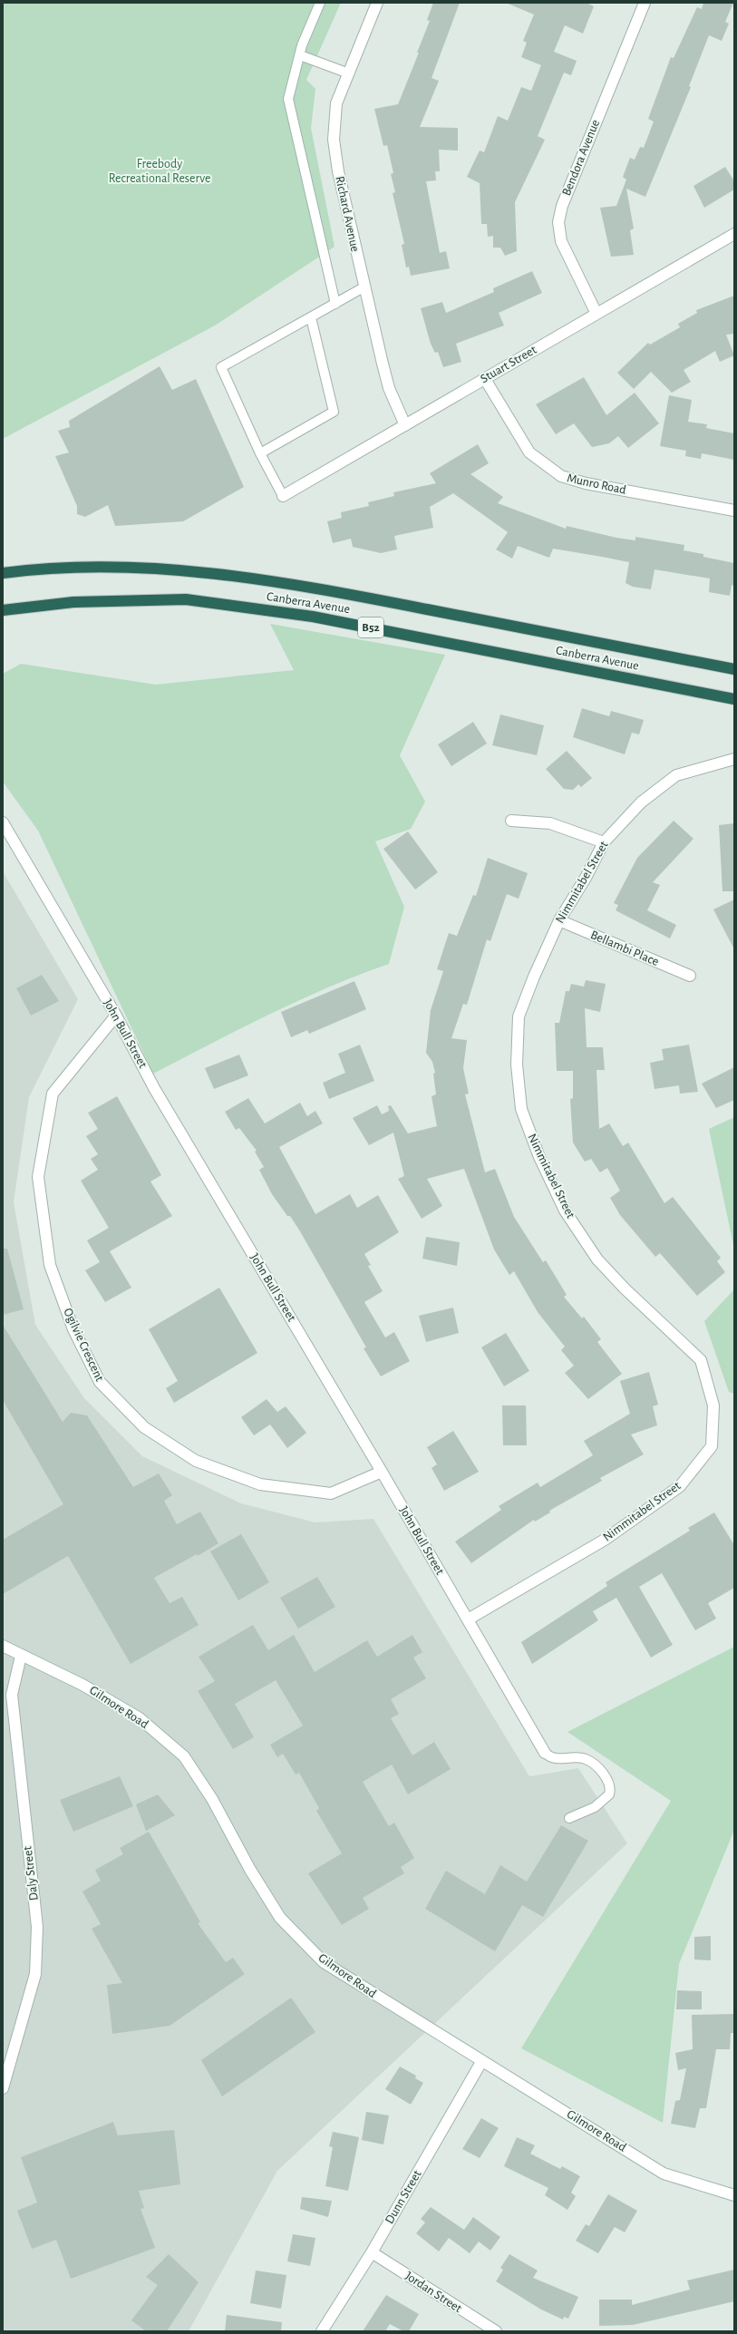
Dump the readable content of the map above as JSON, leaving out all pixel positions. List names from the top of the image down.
{
  "streets": {
    "highway": ["Canberra Avenue", "B52"],
    "street": [
      "Bendora Avenue",
      "Richard Avenue",
      "Stuart Street",
      "Munro Road",
      "Nimmitabel Street",
      "Bellambi Place",
      "John Bull Street",
      "Ogilvie Crescent",
      "Gilmore Road",
      "Daly Street",
      "Dunn Street",
      "Jordan Street"
    ]
  },
  "crossings": [
    ["Bendora Avenue", "Stuart Street"],
    ["Richard Avenue", "Stuart Street"],
    ["Stuart Street", "Munro Road"],
    ["Nimmitabel Street", "Bellambi Place"],
    ["Nimmitabel Street", "John Bull Street"],
    ["John Bull Street", "Ogilvie Crescent"],
    ["Gilmore Road", "Daly Street"],
    ["Gilmore Road", "Dunn Street"],
    ["Dunn Street", "Jordan Street"]
  ],
  "parks": ["Freebody Recreational Reserve"]
}
